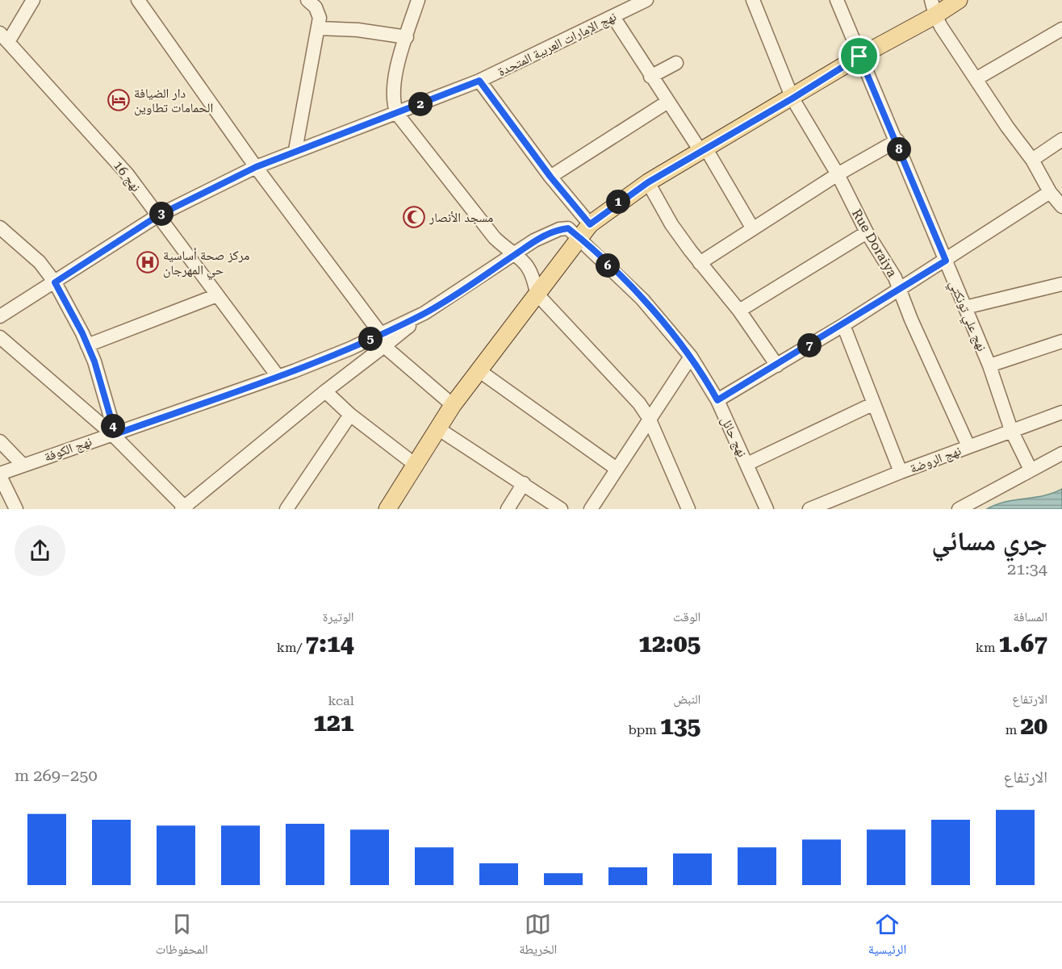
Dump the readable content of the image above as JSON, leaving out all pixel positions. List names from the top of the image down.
{
  "streets": {
    "street": [
      "نهج الإمارات العربية المتحدة",
      "نهج 16",
      "Rue Doraiya",
      "نهج علي تونكتي",
      "نهج حائل",
      "نهج الكوفة",
      "نهج الروضة"
    ]
  },
  "crossings": [
    ["نهج الإمارات العربية المتحدة", "نهج 16"],
    ["نهج الإمارات العربية المتحدة", "نهج حائل"],
    ["نهج 16", "نهج الكوفة"],
    ["Rue Doraiya", "نهج الروضة"],
    ["نهج علي تونكتي", "نهج الروضة"],
    ["نهج حائل", "نهج الكوفة"]
  ],
  "places": {
    "hotel": ["دار الضيافة الحمامات تطاوين"],
    "mosque": ["مسجد الأنصار"],
    "hospital": ["مركز صحة أساسية حي المهرجان"]
  },
  "page": {
    "pins": [
      "2",
      "8",
      "1",
      "3",
      "6",
      "5",
      "7",
      "4"
    ],
    "heading": ["جري مسائي", "21:34"],
    "stats": [
      ["المسافة", "1.67 km"],
      ["الوقت", "12:05"],
      ["الوتيرة", "7:14 /km"],
      ["الارتفاع", "20 m"],
      ["النبض", "135 bpm"],
      ["kcal", "121"]
    ],
    "chart": ["الارتفاع", "250–269 m"],
    "tabs": ["الرئيسية", "الخريطة", "المحفوظات"]
  }
}
